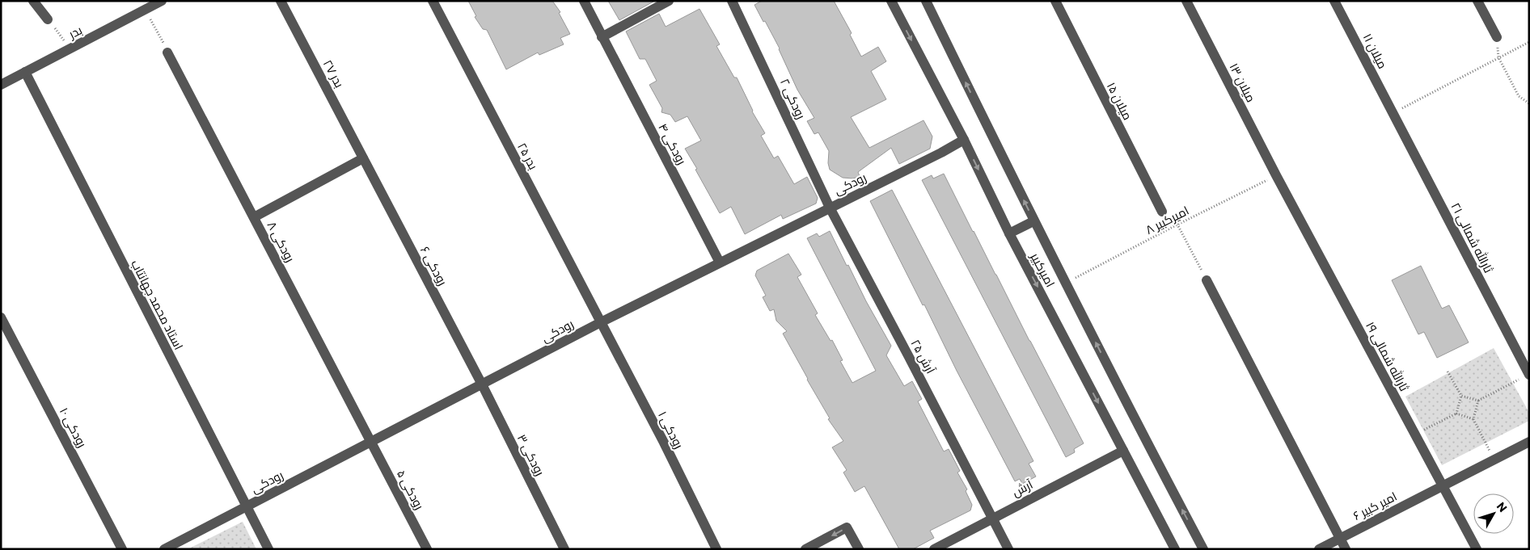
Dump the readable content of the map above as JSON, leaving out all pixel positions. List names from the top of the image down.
{
  "streets": {
    "street": [
      "بدر",
      "میلان ۱۱",
      "بدر ۲۷",
      "میلان ۱۳",
      "رودکی ۲",
      "میلان ۱۵",
      "رودکی ۴",
      "بدر ۲۵",
      "رودکی",
      "ثارالله شمالی ۲۱",
      "رودکی ۸",
      "رودکی ۶",
      "امیرکبیر",
      "استاد محمد جهانتاب",
      "آرش ۲۵",
      "ثارالله شمالی ۱۹",
      "رودکی ۱۰",
      "رودکی ۱",
      "رودکی ۳",
      "آرش",
      "رودکی ۵",
      "امیر کبیر ۶"
    ],
    "path": ["امیرکبیر ۸"]
  },
  "crossings": [
    ["بدر", "استاد محمد جهانتاب"],
    ["میلان ۱۱", "ثارالله شمالی ۲۱"],
    ["بدر ۲۷", "رودکی ۶"],
    ["میلان ۱۳", "امیرکبیر ۸"],
    ["میلان ۱۳", "ثارالله شمالی ۱۹"],
    ["رودکی ۲", "رودکی"],
    ["رودکی ۲", "آرش ۲۵"],
    ["رودکی ۴", "رودکی"],
    ["بدر ۲۵", "رودکی"],
    ["بدر ۲۵", "رودکی ۱"],
    ["رودکی", "رودکی ۸"],
    ["رودکی", "رودکی ۶"],
    ["رودکی", "امیرکبیر"],
    ["رودکی", "استاد محمد جهانتاب"],
    ["رودکی", "آرش ۲۵"],
    ["رودکی", "رودکی ۱"],
    ["رودکی", "رودکی ۳"],
    ["رودکی", "رودکی ۵"],
    ["امیرکبیر ۸", "امیرکبیر"],
    ["امیرکبیر ۸", "ثارالله شمالی ۱۹"],
    ["رودکی ۸", "رودکی ۵"],
    ["رودکی ۶", "رودکی ۳"],
    ["امیرکبیر", "آرش"],
    ["آرش ۲۵", "آرش"],
    ["ثارالله شمالی ۱۹", "امیر کبیر ۶"]
  ],
  "north": "top right"
}
